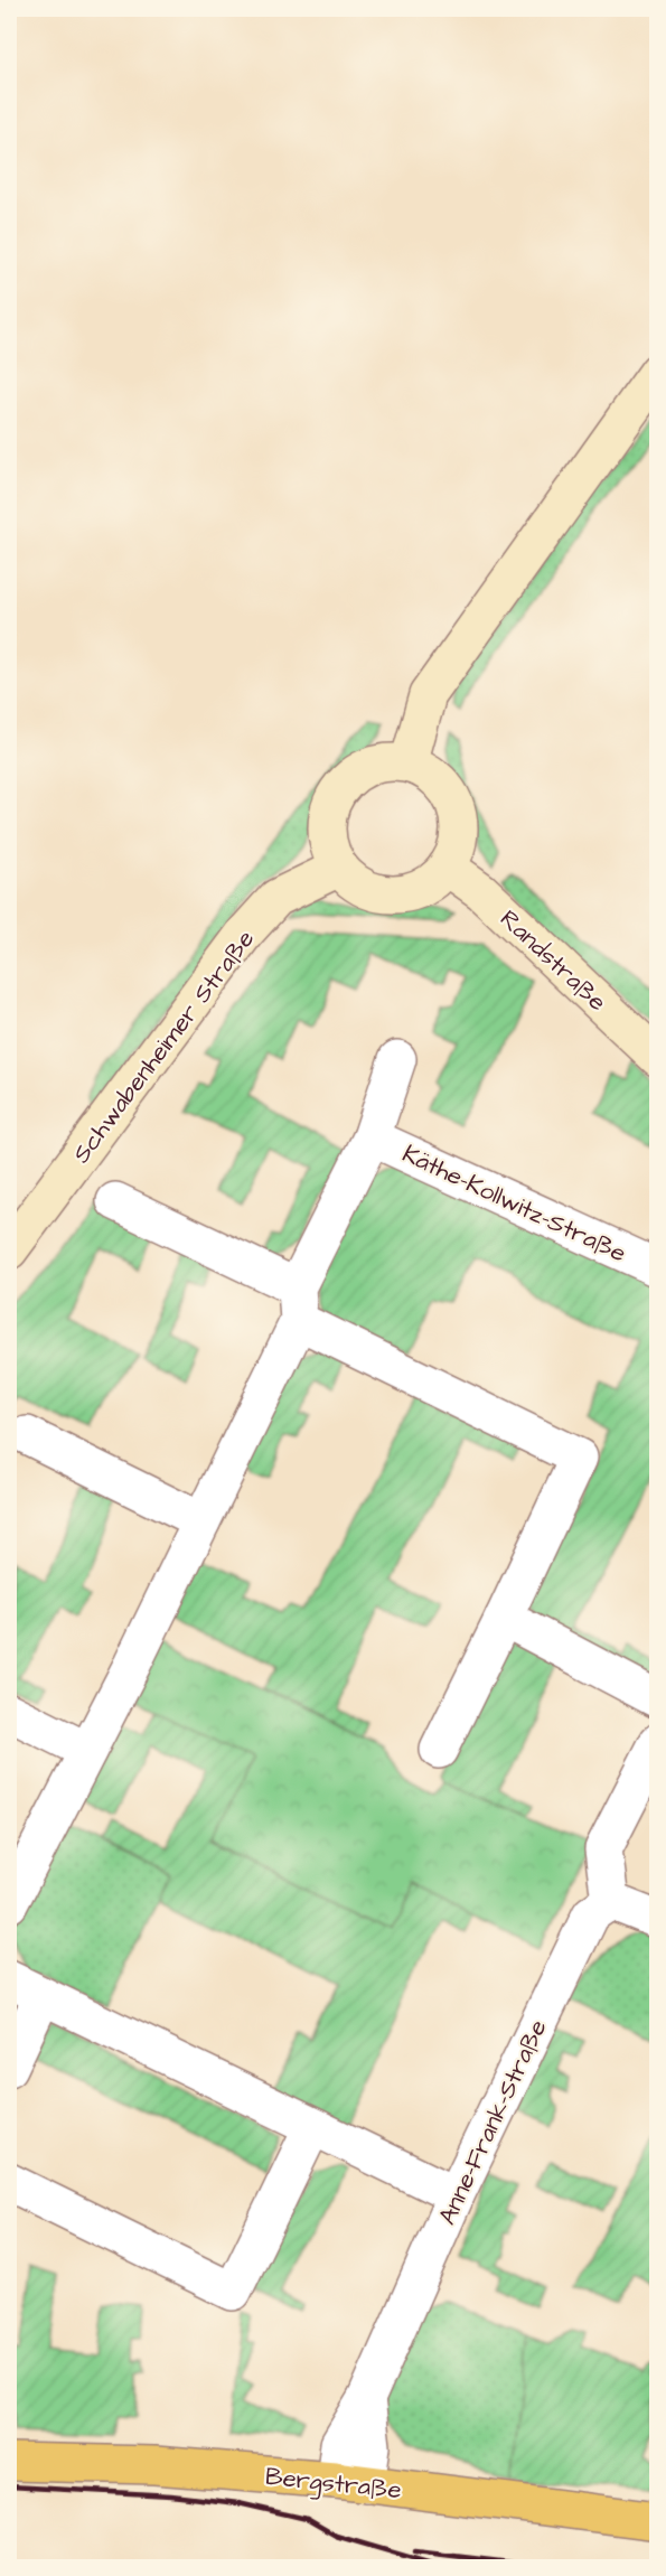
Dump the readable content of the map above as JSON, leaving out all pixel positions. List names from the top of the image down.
{
  "streets": {
    "main road": ["Bergstraße"],
    "street": [
      "Randstraße",
      "Schwabenheimer Straße",
      "Käthe-Kollwitz-Straße",
      "Anne-Frank-Straße"
    ]
  },
  "crossings": [
    ["Randstraße", "Schwabenheimer Straße"],
    ["Anne-Frank-Straße", "Bergstraße"]
  ]
}
